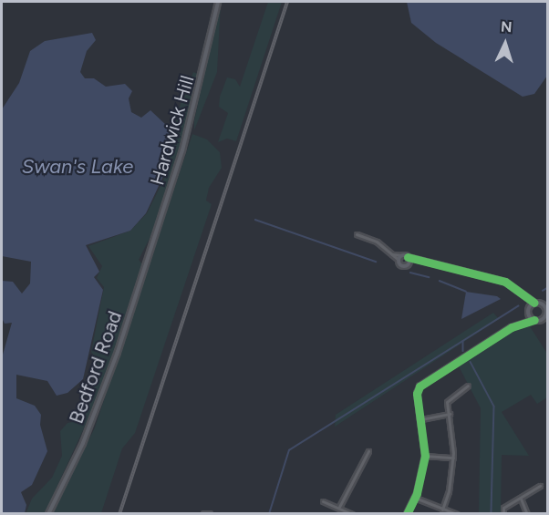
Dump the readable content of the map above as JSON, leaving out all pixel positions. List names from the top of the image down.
{
  "streets": {
    "street": ["Hardwick Hill", "Bedford Road"]
  },
  "crossings": [
    ["Hardwick Hill", "Bedford Road"]
  ],
  "water": ["Swan's Lake"],
  "north": "top"
}
